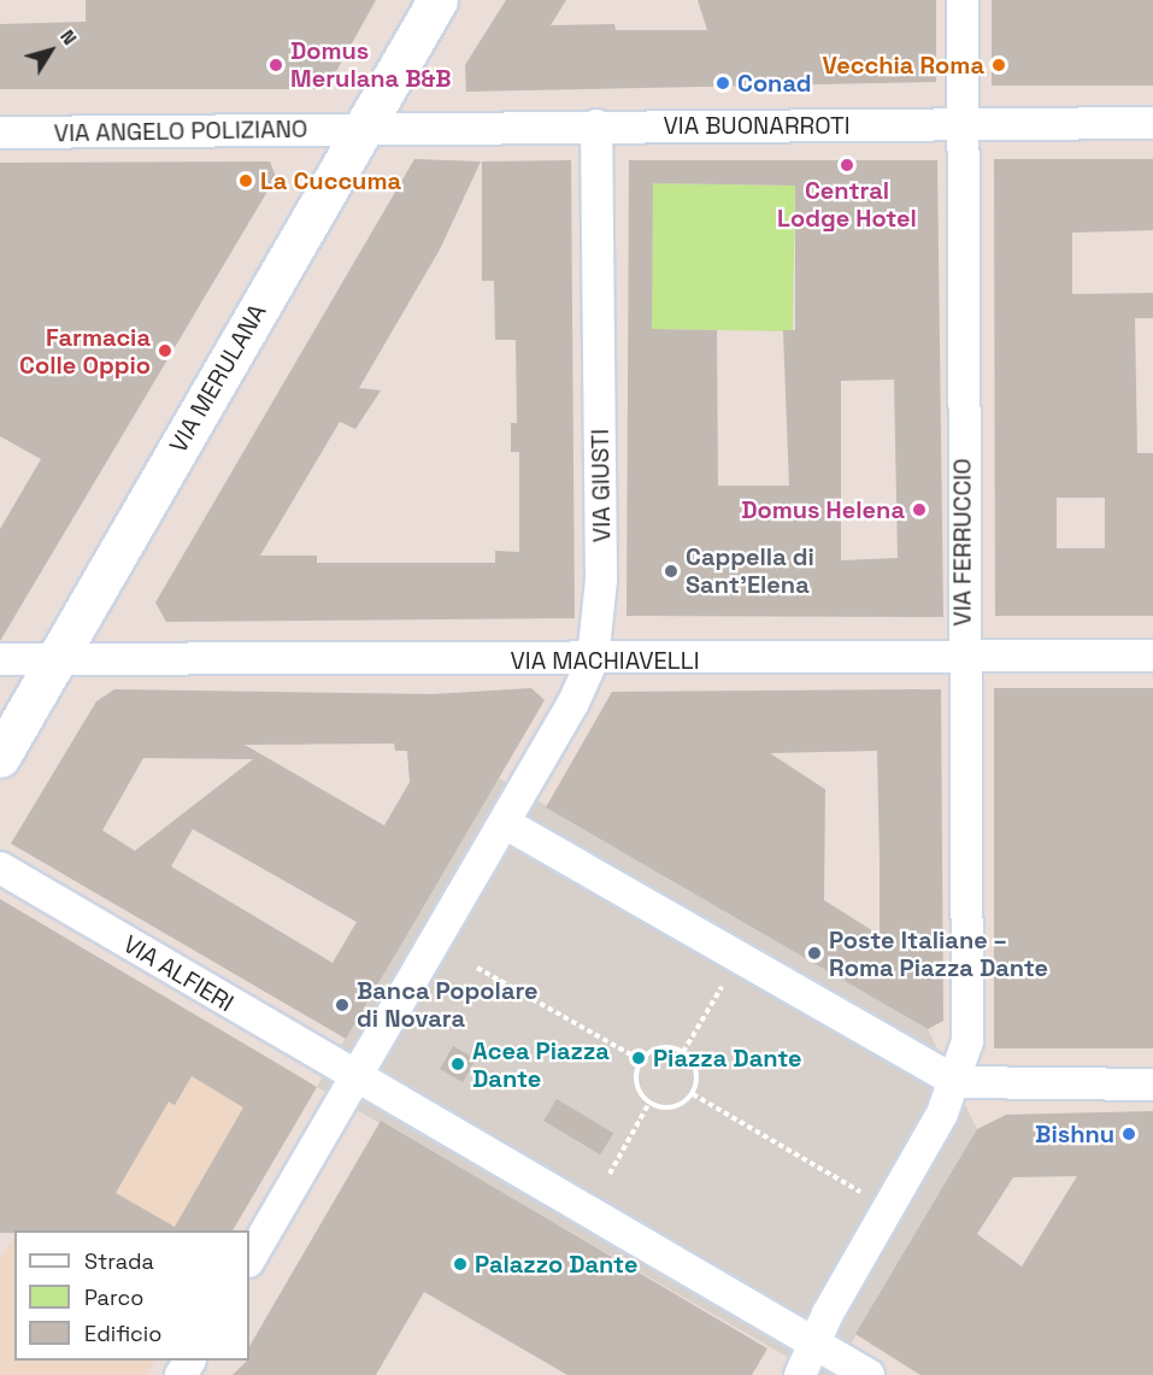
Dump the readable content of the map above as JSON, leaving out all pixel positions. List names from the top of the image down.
{
  "streets": {
    "main road": ["VIA MERULANA"],
    "street": [
      "VIA BUONARROTI",
      "VIA ANGELO POLIZIANO",
      "VIA GIUSTI",
      "VIA FERRUCCIO",
      "VIA MACHIAVELLI",
      "VIA ALFIERI"
    ]
  },
  "crossings": [
    ["VIA BUONARROTI", "VIA ANGELO POLIZIANO"],
    ["VIA BUONARROTI", "VIA MERULANA"],
    ["VIA BUONARROTI", "VIA GIUSTI"],
    ["VIA BUONARROTI", "VIA FERRUCCIO"],
    ["VIA ANGELO POLIZIANO", "VIA MERULANA"],
    ["VIA MERULANA", "VIA MACHIAVELLI"],
    ["VIA GIUSTI", "VIA MACHIAVELLI"],
    ["VIA FERRUCCIO", "VIA MACHIAVELLI"]
  ],
  "places": [
    "Domus Merulana B&B",
    "Vecchia Roma",
    "Conad",
    "Central Lodge Hotel",
    "La Cuccuma",
    "Farmacia Colle Oppio",
    "Domus Helena",
    "Cappella di Sant'Elena",
    "Poste Italiane – Roma Piazza Dante",
    "Banca Popolare di Novara",
    "Piazza Dante",
    "Acea Piazza Dante",
    "Bishnu",
    "Palazzo Dante"
  ],
  "legend": ["Strada", "Parco", "Edificio"],
  "north": "top right"
}
